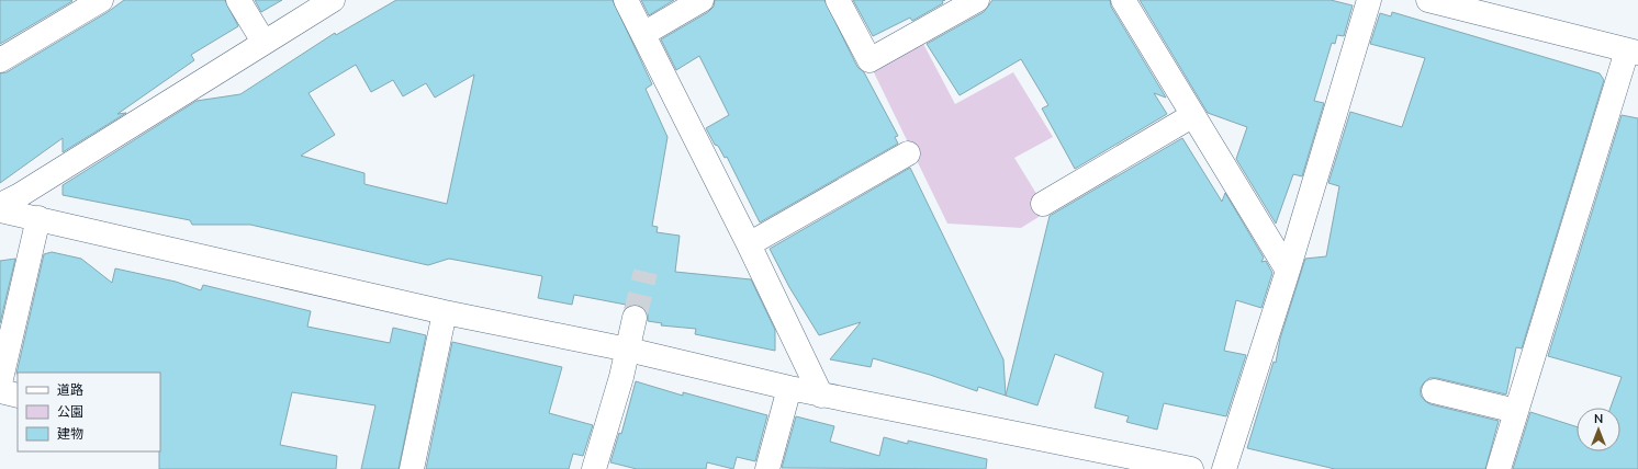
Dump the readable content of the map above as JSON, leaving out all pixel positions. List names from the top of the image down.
{
  "legend": ["道路", "公園", "建物"],
  "north": "top"
}
